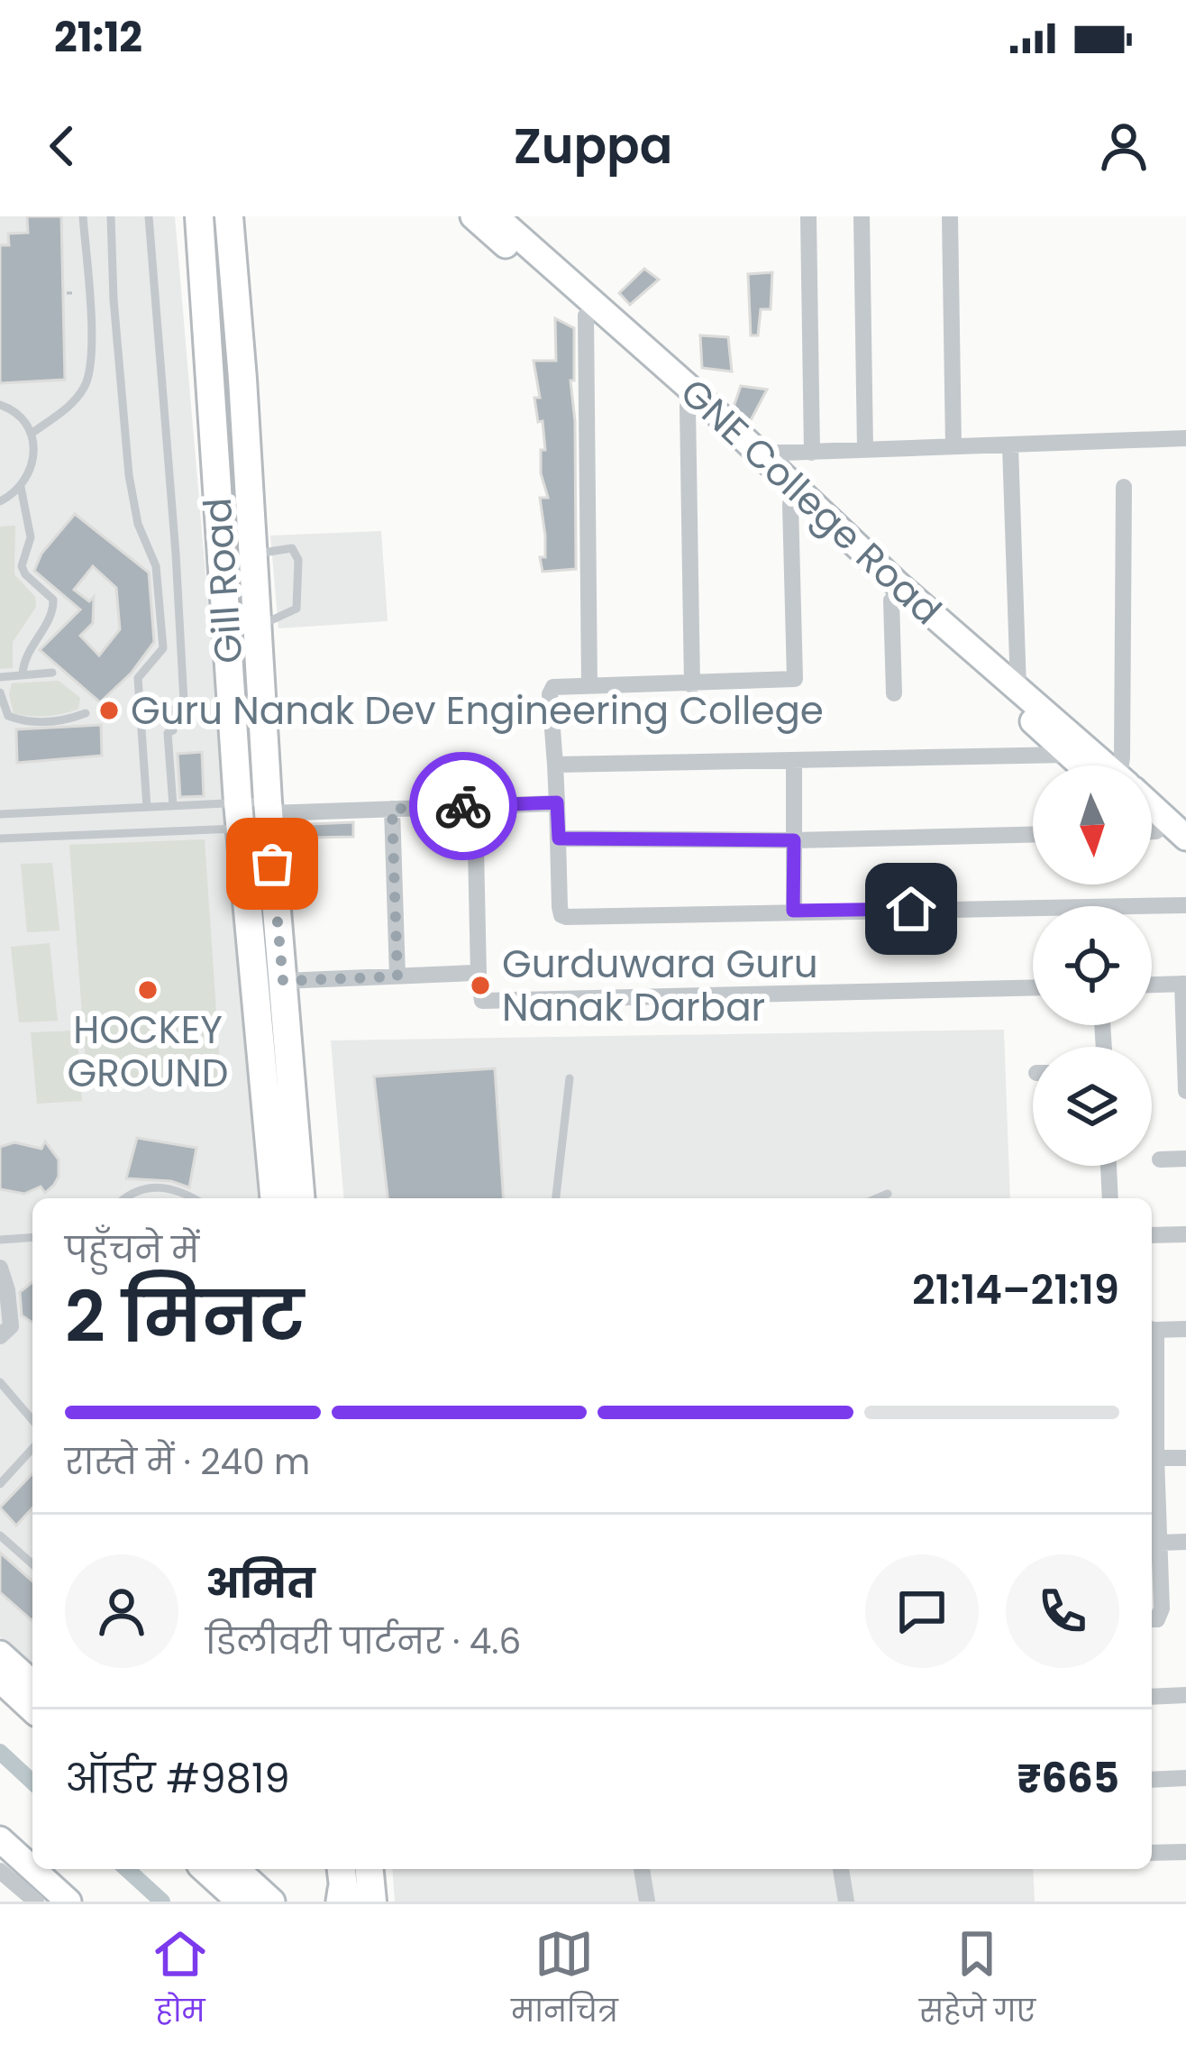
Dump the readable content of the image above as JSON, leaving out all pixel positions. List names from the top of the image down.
{
  "streets": {
    "main road": ["Gill Road"],
    "street": ["GNE College Road"]
  },
  "places": ["Guru Nanak Dev Engineering College", "Gurduwara Guru Nanak Darbar", "HOCKEY GROUND"],
  "north": "bottom",
  "page": {
    "status": "21:12",
    "header": "Zuppa",
    "heading": ["2 मिनट", "पहुँचने में", "21:14–21:19"],
    "panel": [
      "अमित",
      "डिलीवरी पार्टनर · 4.6",
      "ऑर्डर #9819",
      "₹665"
    ],
    "bar": "रास्ते में · 240 m",
    "tabs": ["होम", "मानचित्र", "सहेजे गए"]
  }
}
